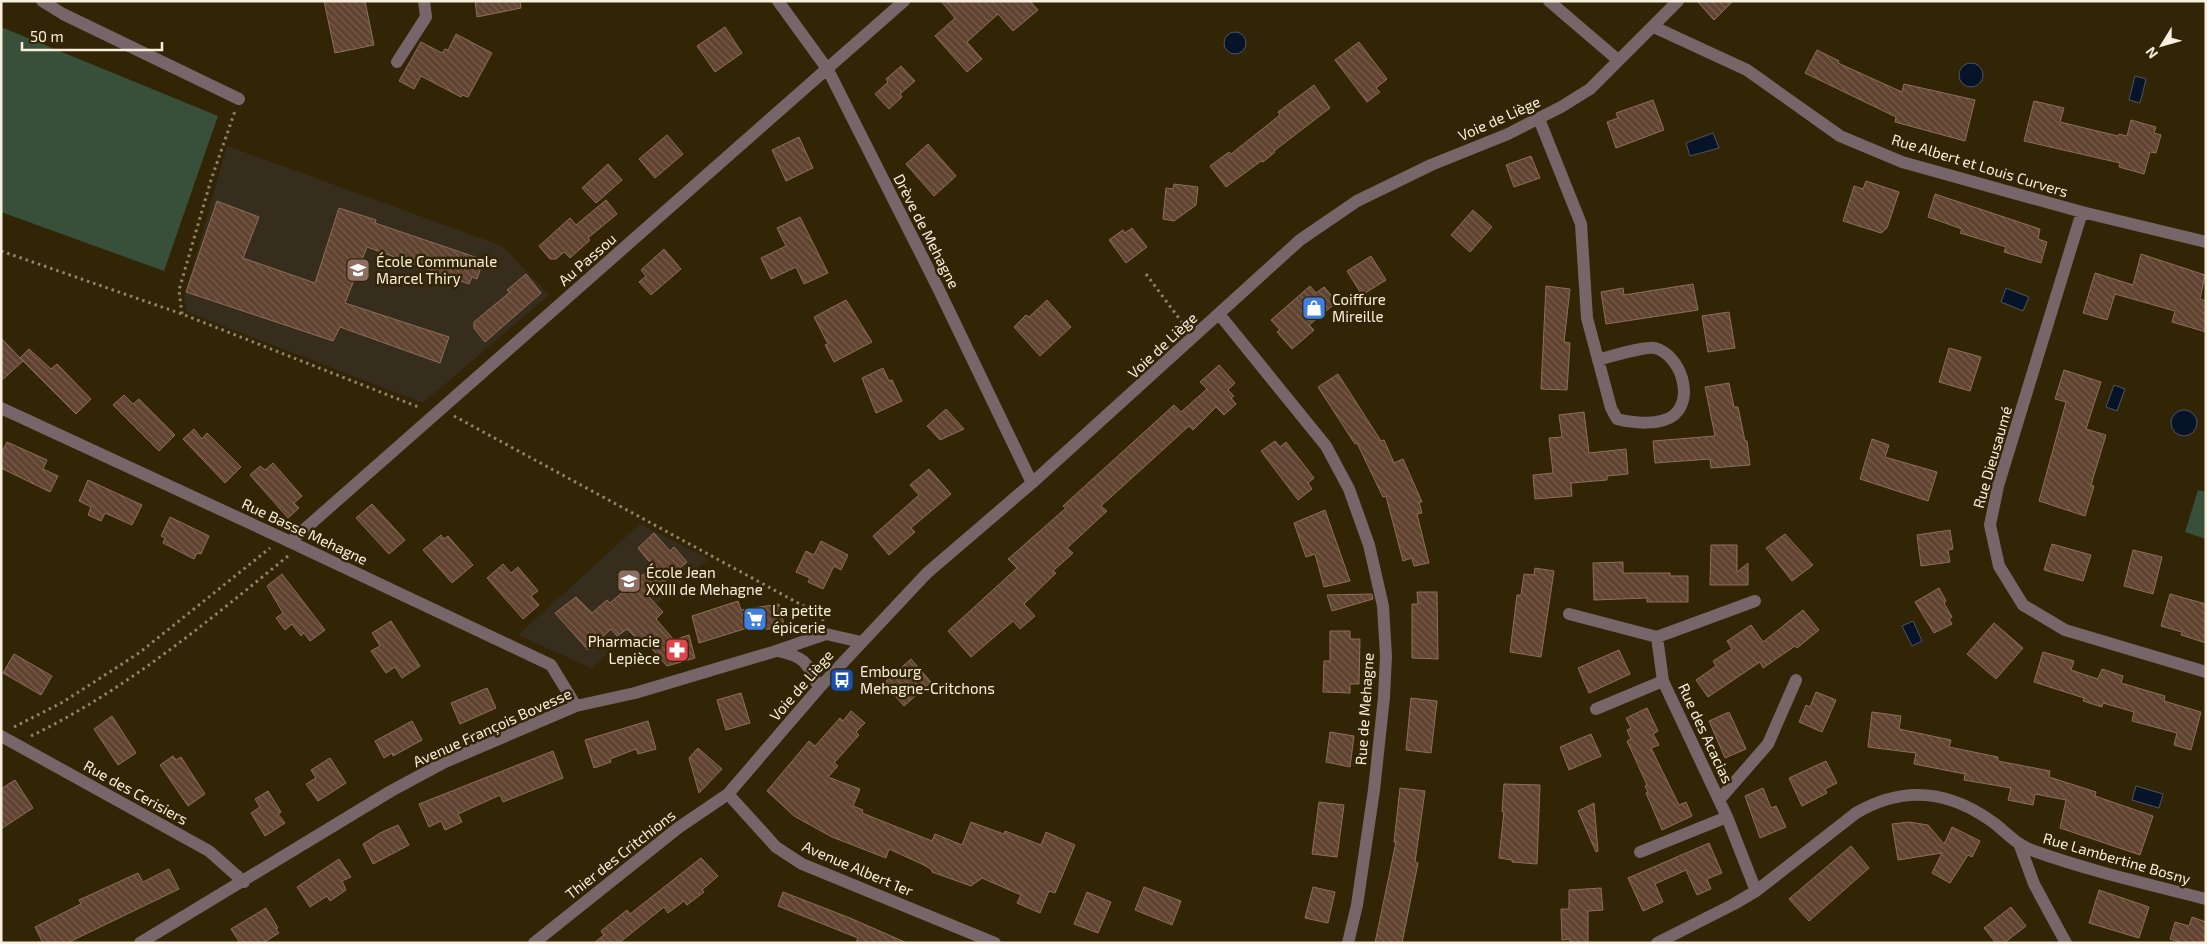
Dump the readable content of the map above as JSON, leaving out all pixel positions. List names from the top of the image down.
{
  "streets": {
    "street": [
      "Voie de Liège",
      "Rue Albert et Louis Curvers",
      "Drève de Mehagne",
      "Au Passou",
      "Rue Dieusaumé",
      "Rue Basse Mehagne",
      "Rue de Mehagne",
      "Avenue François Bovesse",
      "Rue des Acacias",
      "Rue des Cerisiers",
      "Thier des Critchions",
      "Rue Lambertine Bosny",
      "Avenue Albert 1er"
    ]
  },
  "crossings": [
    ["Voie de Liège", "Rue Albert et Louis Curvers"],
    ["Voie de Liège", "Drève de Mehagne"],
    ["Voie de Liège", "Rue de Mehagne"],
    ["Voie de Liège", "Thier des Critchions"],
    ["Voie de Liège", "Avenue Albert 1er"],
    ["Rue Albert et Louis Curvers", "Rue Dieusaumé"],
    ["Drève de Mehagne", "Au Passou"],
    ["Au Passou", "Rue Basse Mehagne"],
    ["Rue Basse Mehagne", "Avenue François Bovesse"],
    ["Avenue François Bovesse", "Rue des Cerisiers"],
    ["Rue des Acacias", "Rue Lambertine Bosny"],
    ["Thier des Critchions", "Avenue Albert 1er"]
  ],
  "places": {
    "school or university": ["École Communale Marcel Thiry", "École Jean XXIII de Mehagne"],
    "shop": ["Coiffure Mireille"],
    "supermarket": ["La petite épicerie"],
    "pharmacy": ["Pharmacie Lepièce"],
    "bus stop": ["Embourg Mehagne-Critchons"]
  },
  "scale_bar": "50 m",
  "north": "bottom left"
}
